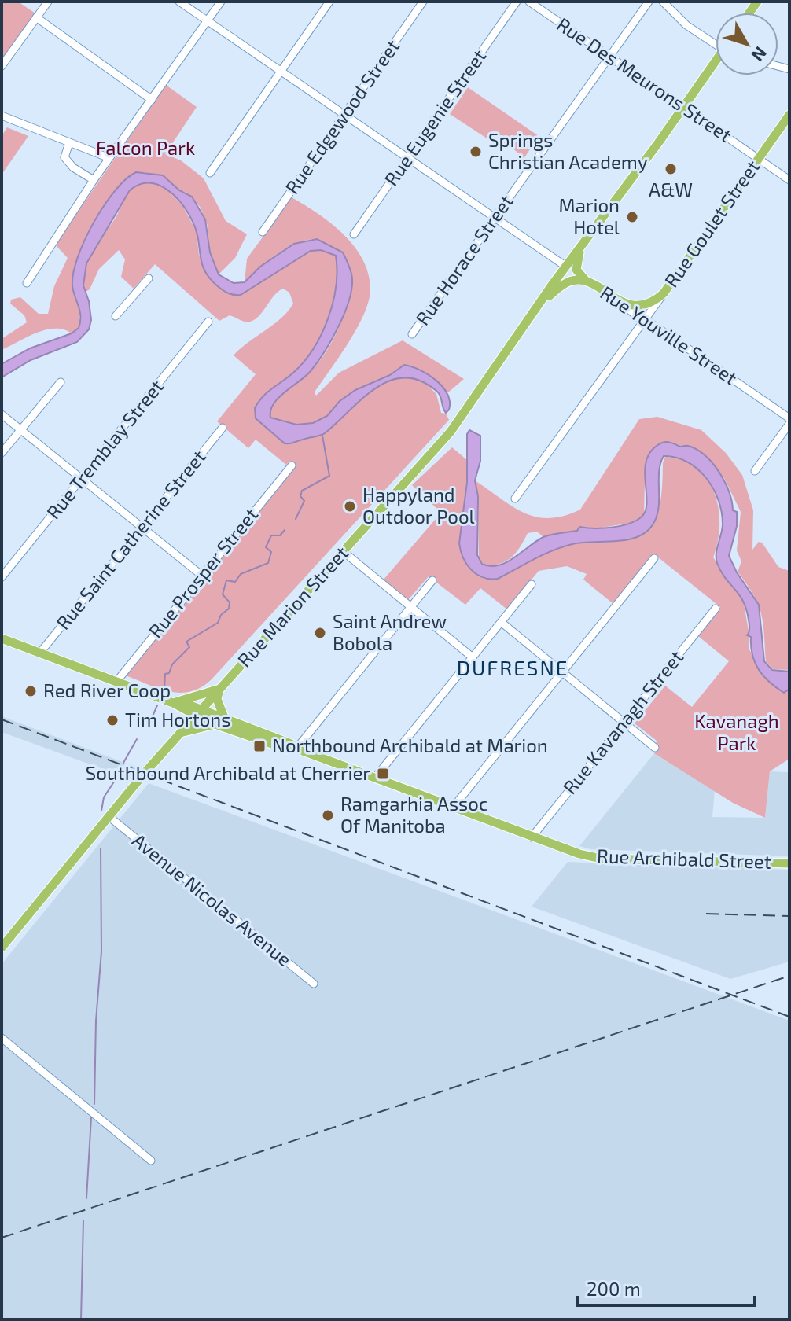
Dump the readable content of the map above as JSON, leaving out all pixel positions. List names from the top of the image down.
{
  "streets": {
    "main road": [
      "Rue Goulet Street",
      "Rue Youville Street",
      "Rue Marion Street",
      "Rue Archibald Street"
    ],
    "street": [
      "Rue Des Meurons Street",
      "Rue Edgewood Street",
      "Rue Eugenie Street",
      "Rue Horace Street",
      "Rue Tremblay Street",
      "Rue Saint Catherine Street",
      "Rue Prosper Street",
      "Rue Kavanagh Street",
      "Avenue Nicolas Avenue"
    ]
  },
  "crossings": [
    ["Rue Des Meurons Street", "Rue Goulet Street"],
    ["Rue Des Meurons Street", "Rue Horace Street"],
    ["Rue Des Meurons Street", "Rue Marion Street"],
    ["Rue Goulet Street", "Rue Youville Street"],
    ["Rue Youville Street", "Rue Marion Street"],
    ["Rue Saint Catherine Street", "Rue Archibald Street"],
    ["Rue Prosper Street", "Rue Archibald Street"],
    ["Rue Marion Street", "Rue Archibald Street"],
    ["Rue Marion Street", "Avenue Nicolas Avenue"],
    ["Rue Kavanagh Street", "Rue Archibald Street"]
  ],
  "districts": ["DUFRESNE"],
  "parks": ["Falcon Park", "Kavanagh Park"],
  "places": {
    "other": [
      "Springs Christian Academy",
      "A&W",
      "Marion Hotel",
      "Happyland Outdoor Pool",
      "Saint Andrew Bobola",
      "Red River Coop",
      "Tim Hortons",
      "Ramgarhia Assoc Of Manitoba"
    ],
    "transit": ["Northbound Archibald at Marion", "Southbound Archibald at Cherrier"]
  },
  "scale_bar": "200 m",
  "north": "bottom right"
}
